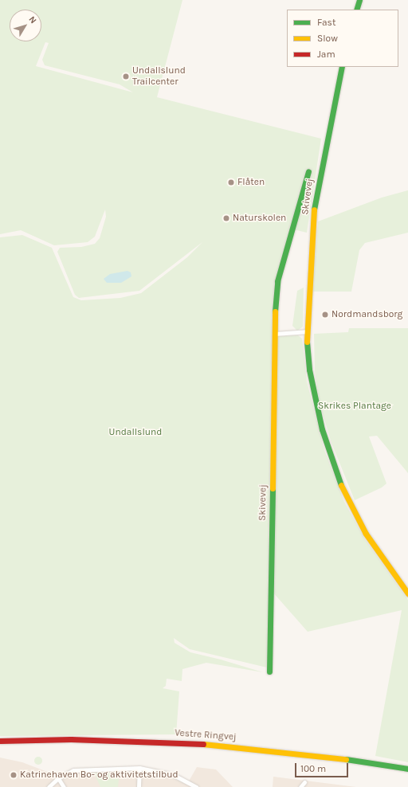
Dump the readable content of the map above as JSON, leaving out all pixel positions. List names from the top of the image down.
{
  "streets": {
    "main road": ["Skivevej", "Vestre Ringvej"]
  },
  "parks": ["Skrikes Plantage", "Undallslund"],
  "places": [
    "Undallslund Trailcenter",
    "Flåten",
    "Naturskolen",
    "Nordmandsborg",
    "Katrinehaven Bo- og aktivitetstilbud"
  ],
  "legend": ["Fast", "Slow", "Jam"],
  "scale_bar": "100 m",
  "north": "top right"
}
